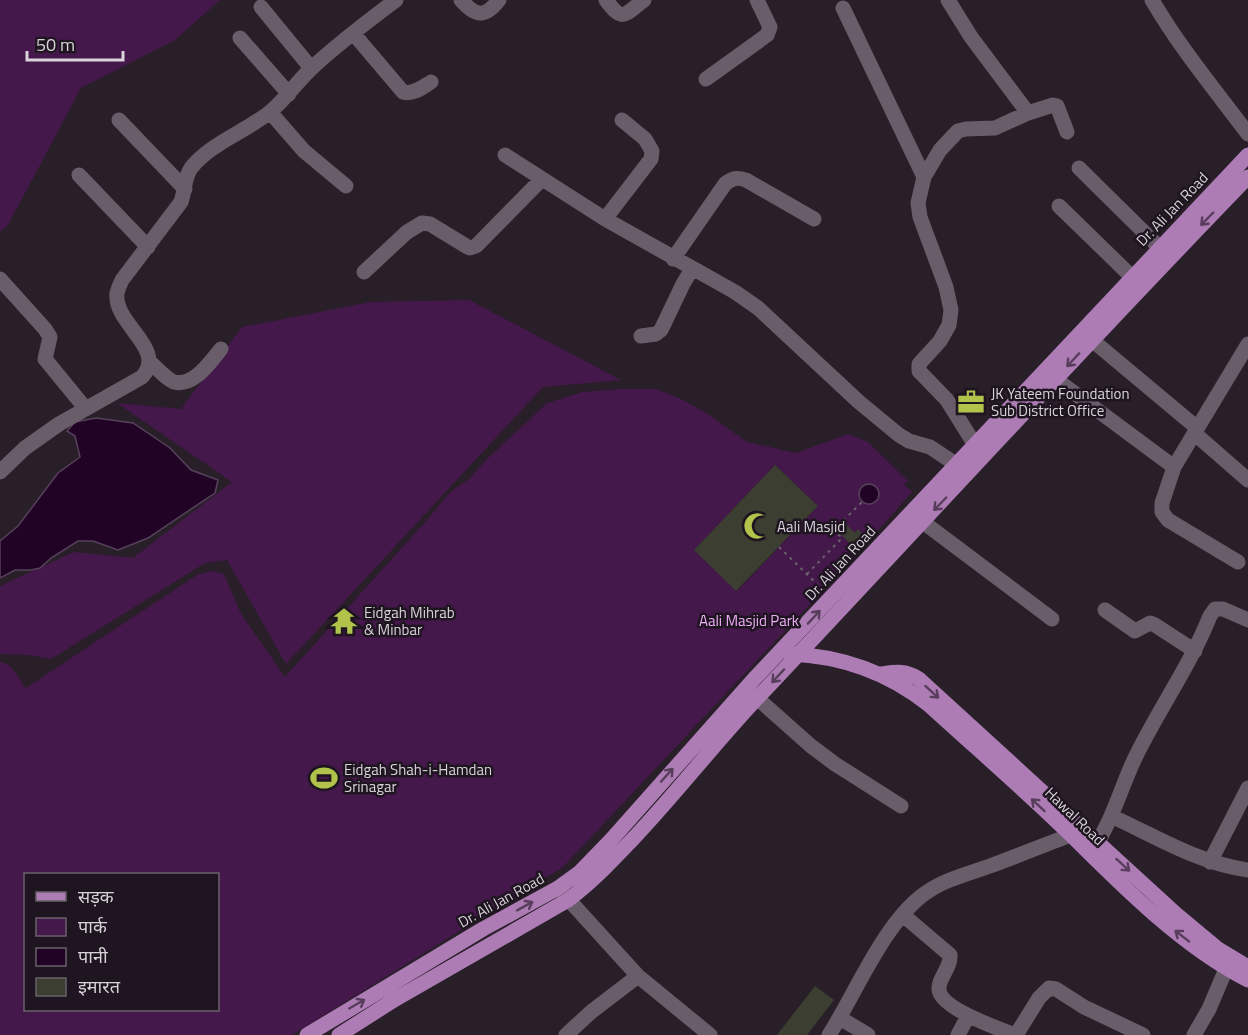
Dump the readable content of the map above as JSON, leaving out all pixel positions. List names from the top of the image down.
{
  "streets": {
    "main road": ["Dr. Ali Jan Road", "Hawal Road"]
  },
  "crossings": [
    ["Dr. Ali Jan Road", "Hawal Road"]
  ],
  "parks": ["Aali Masjid Park"],
  "places": {
    "office": ["JK Yateem Foundation Sub District Office"],
    "mosque": ["Aali Masjid"],
    "temple": ["Eidgah Mihrab & Minbar"],
    "sports": ["Eidgah Shah-i-Hamdan Srinagar"]
  },
  "legend": [
    "सड़क",
    "पार्क",
    "पानी",
    "इमारत"
  ],
  "scale_bar": "50 m"
}
